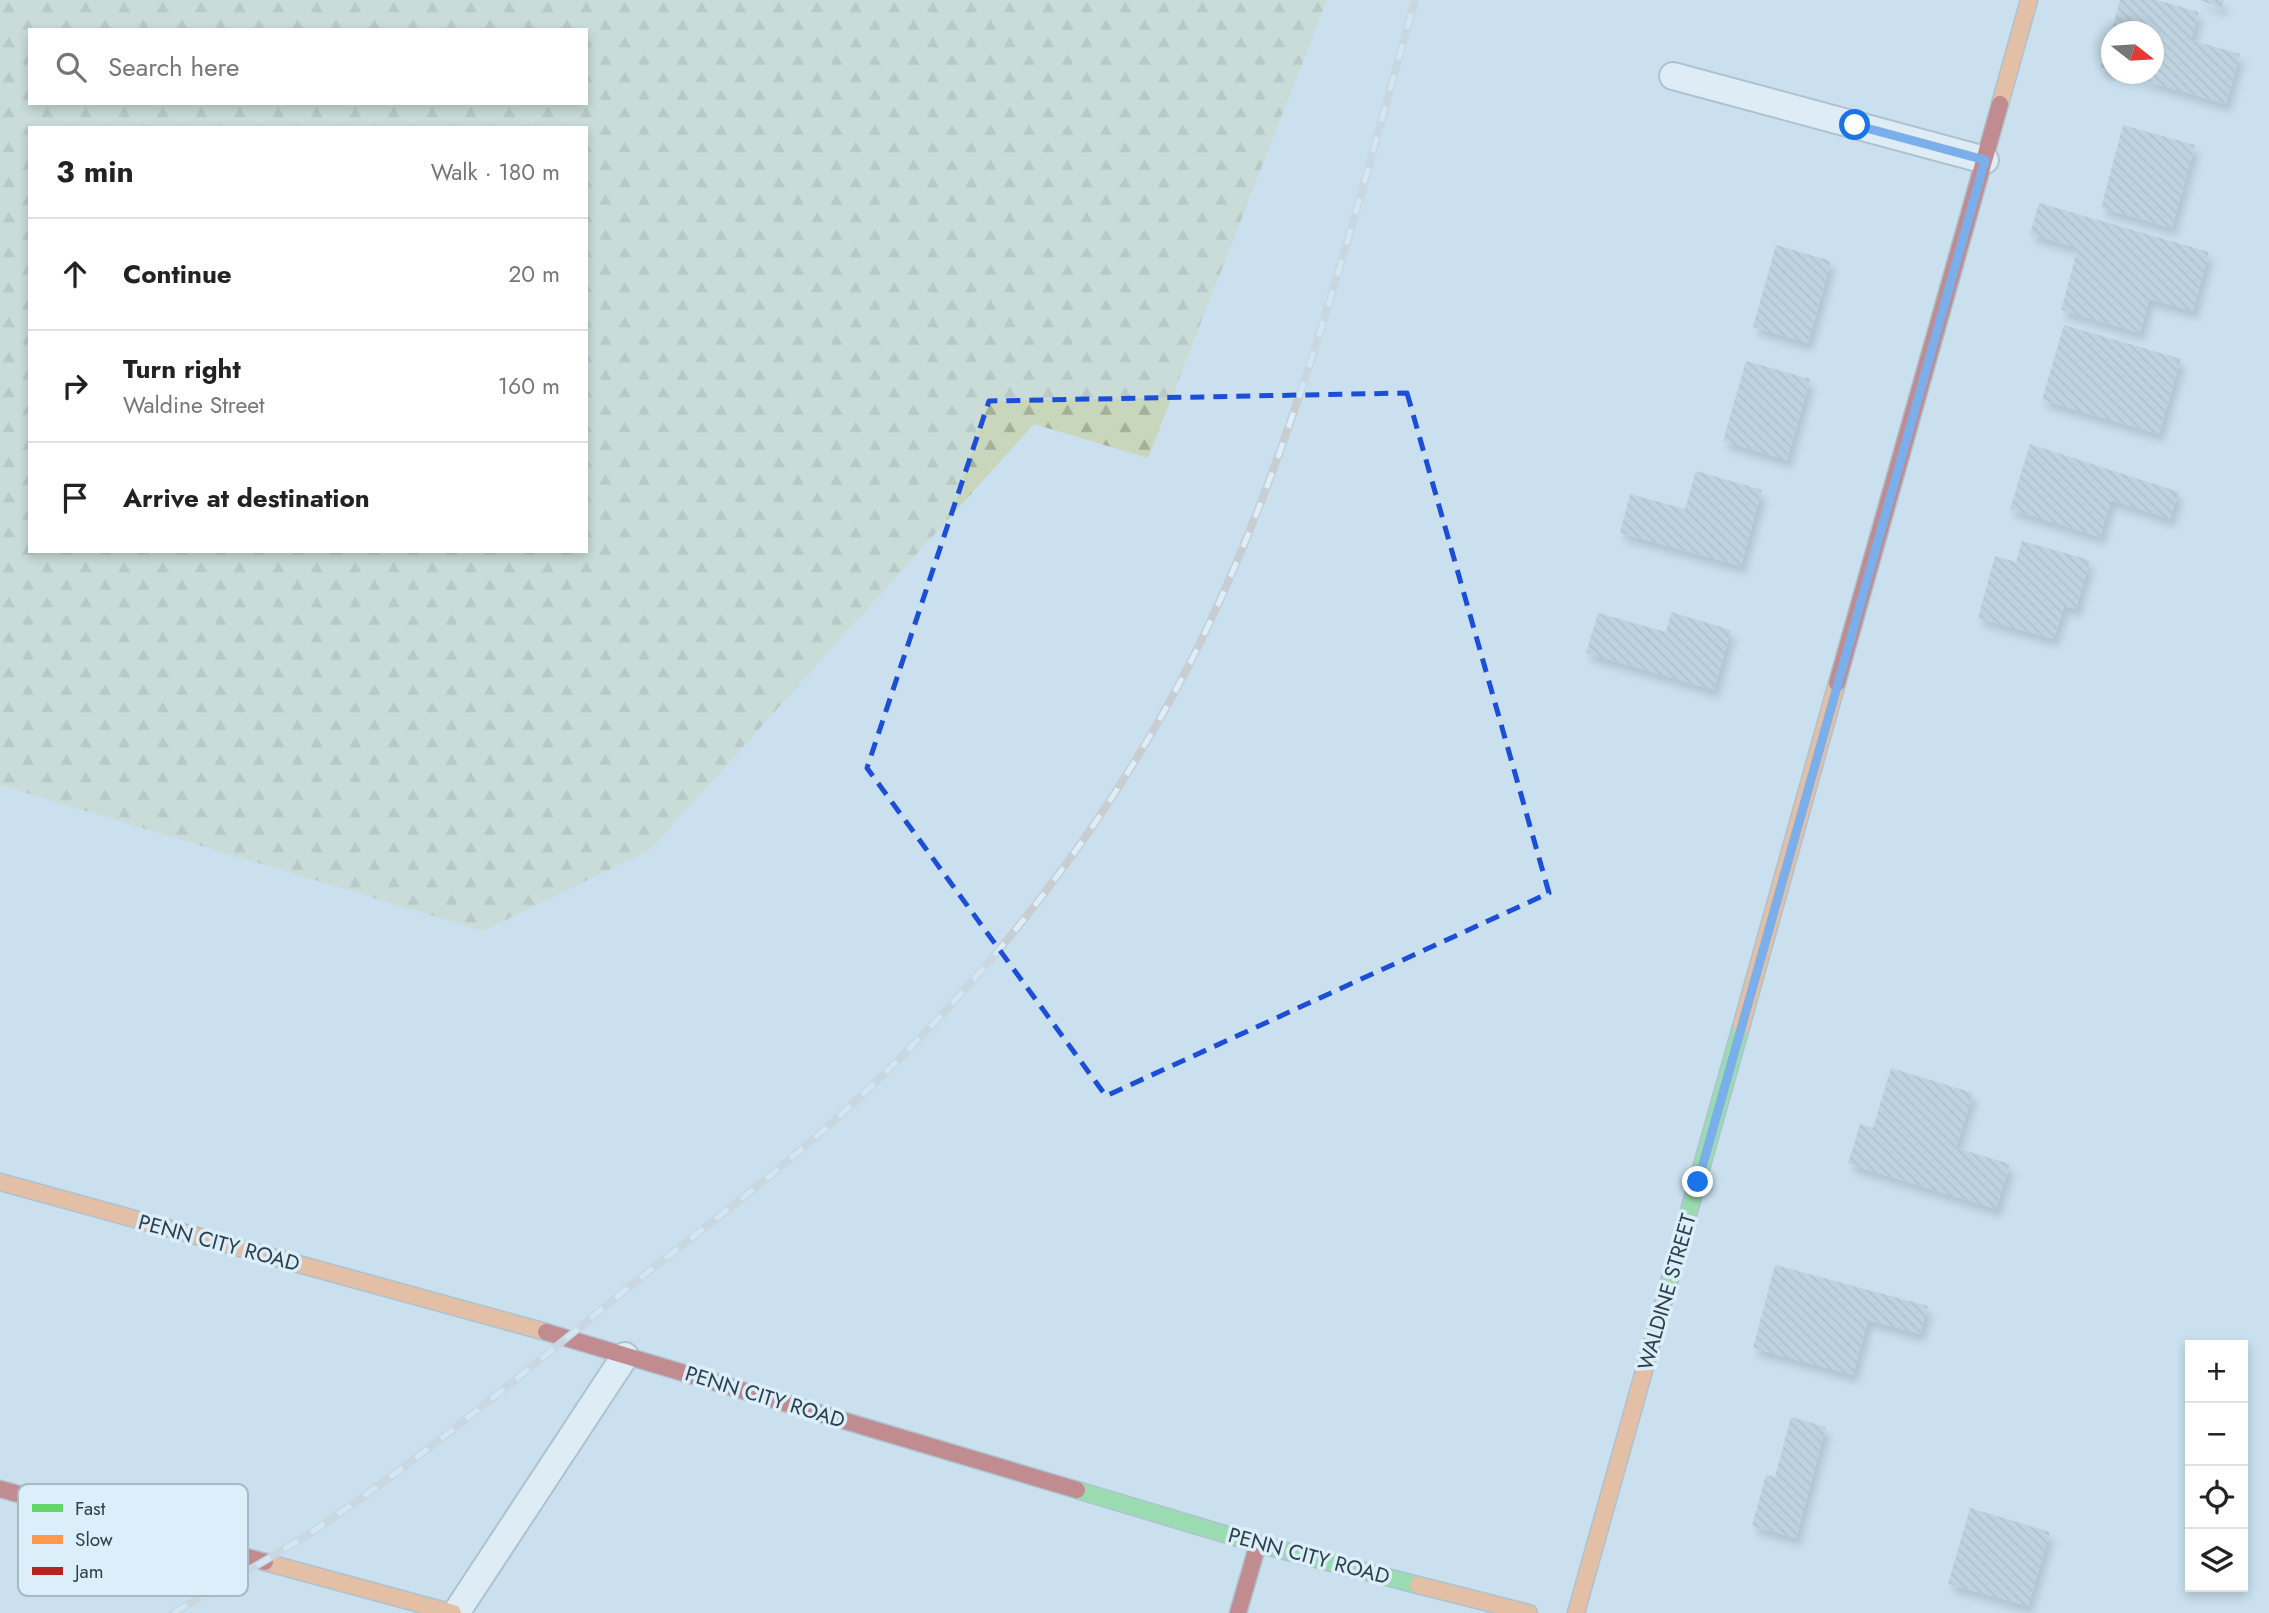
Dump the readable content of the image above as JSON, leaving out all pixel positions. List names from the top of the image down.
{
  "streets": {
    "street": ["PENN CITY ROAD", "WALDINE STREET"]
  },
  "legend": ["Fast", "Slow", "Jam"],
  "north": "right",
  "page": {
    "search": "Search here",
    "heading": ["3 min", "Walk · 180 m"],
    "list": [
      ["Continue", "20 m"],
      ["Turn right", "Waldine Street", "160 m"],
      "Arrive at destination"
    ],
    "map_buttons": ["+", "−"]
  }
}
